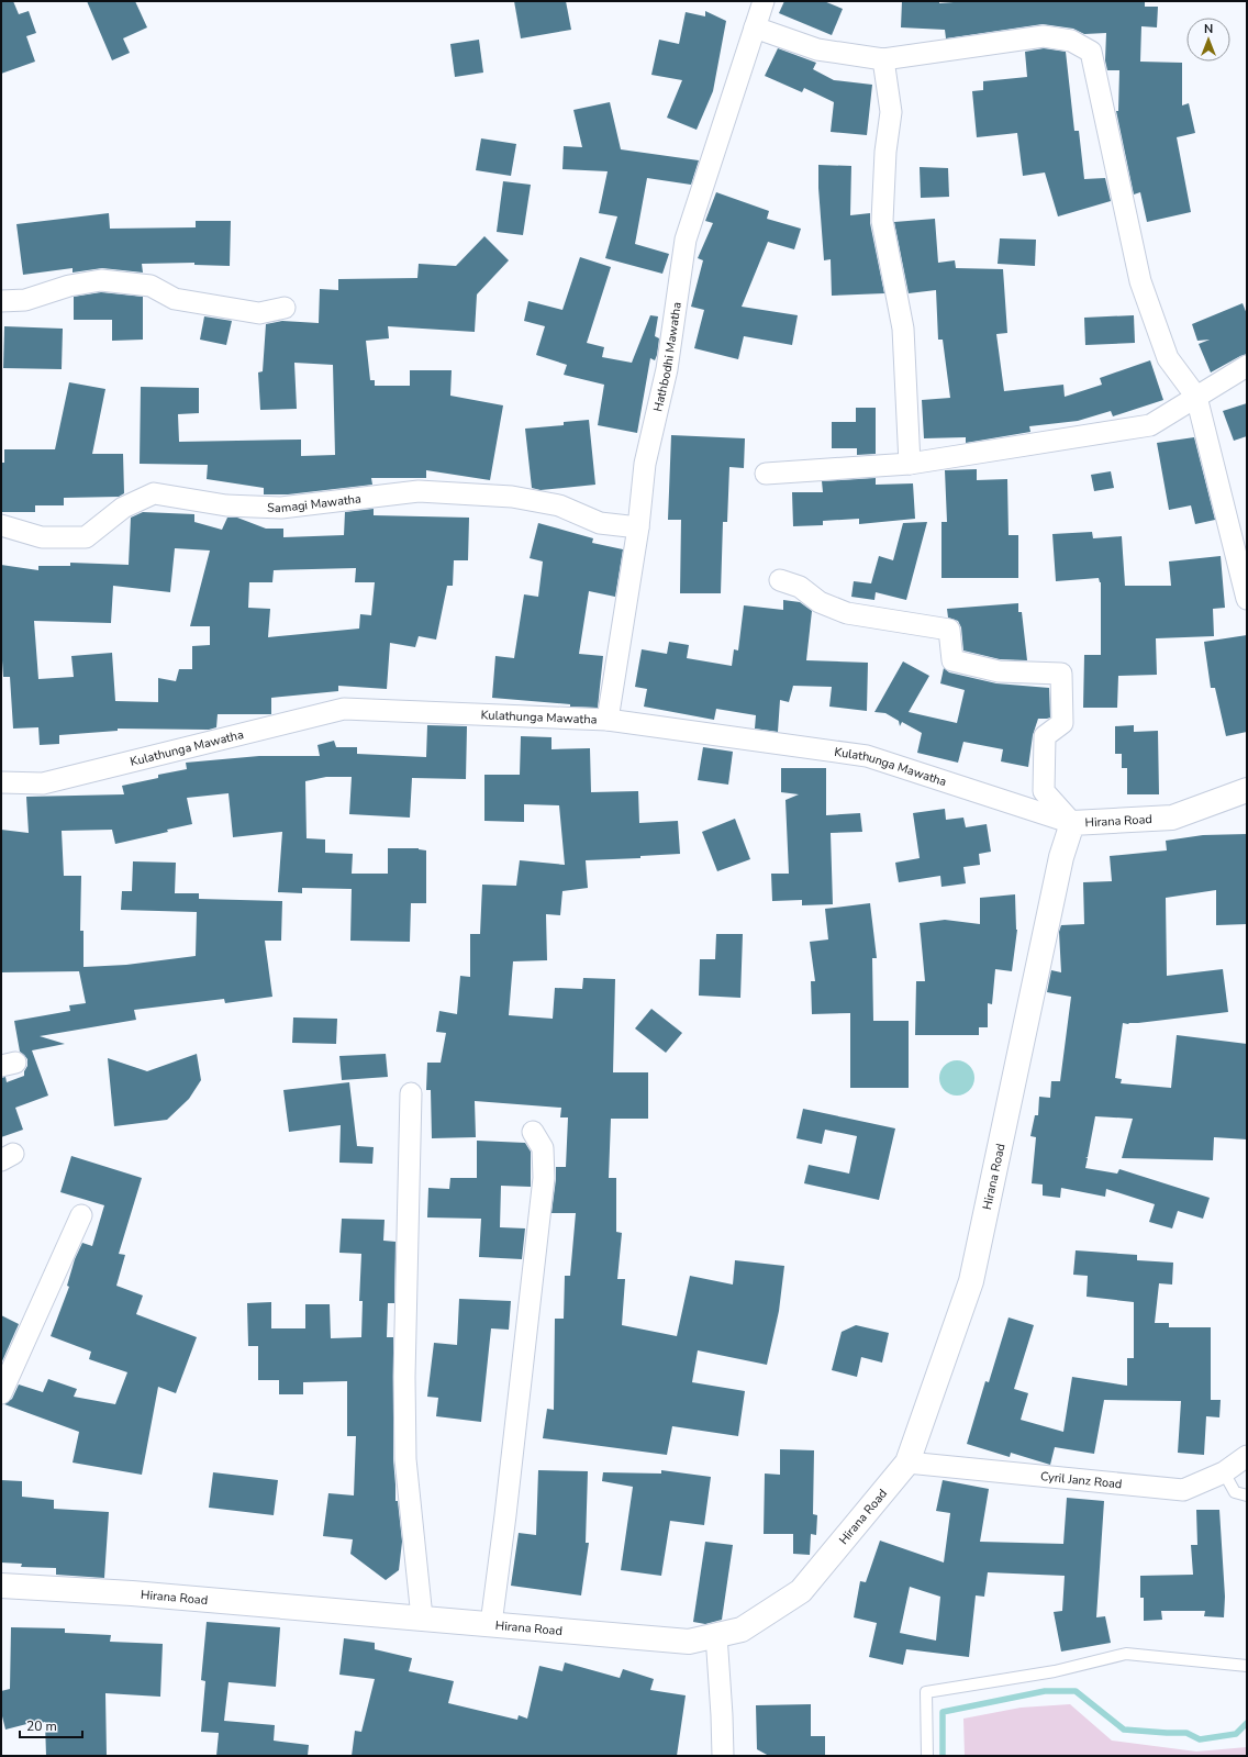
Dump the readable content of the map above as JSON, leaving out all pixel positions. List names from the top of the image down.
{
  "streets": {
    "street": [
      "Hathbodhi Mawatha",
      "Samagi Mawatha",
      "Kulathunga Mawatha",
      "Hirana Road",
      "Cyril Janz Road"
    ]
  },
  "crossings": [
    ["Hathbodhi Mawatha", "Samagi Mawatha"],
    ["Hathbodhi Mawatha", "Kulathunga Mawatha"],
    ["Kulathunga Mawatha", "Hirana Road"],
    ["Hirana Road", "Cyril Janz Road"]
  ],
  "scale_bar": "20 m",
  "north": "top"
}
